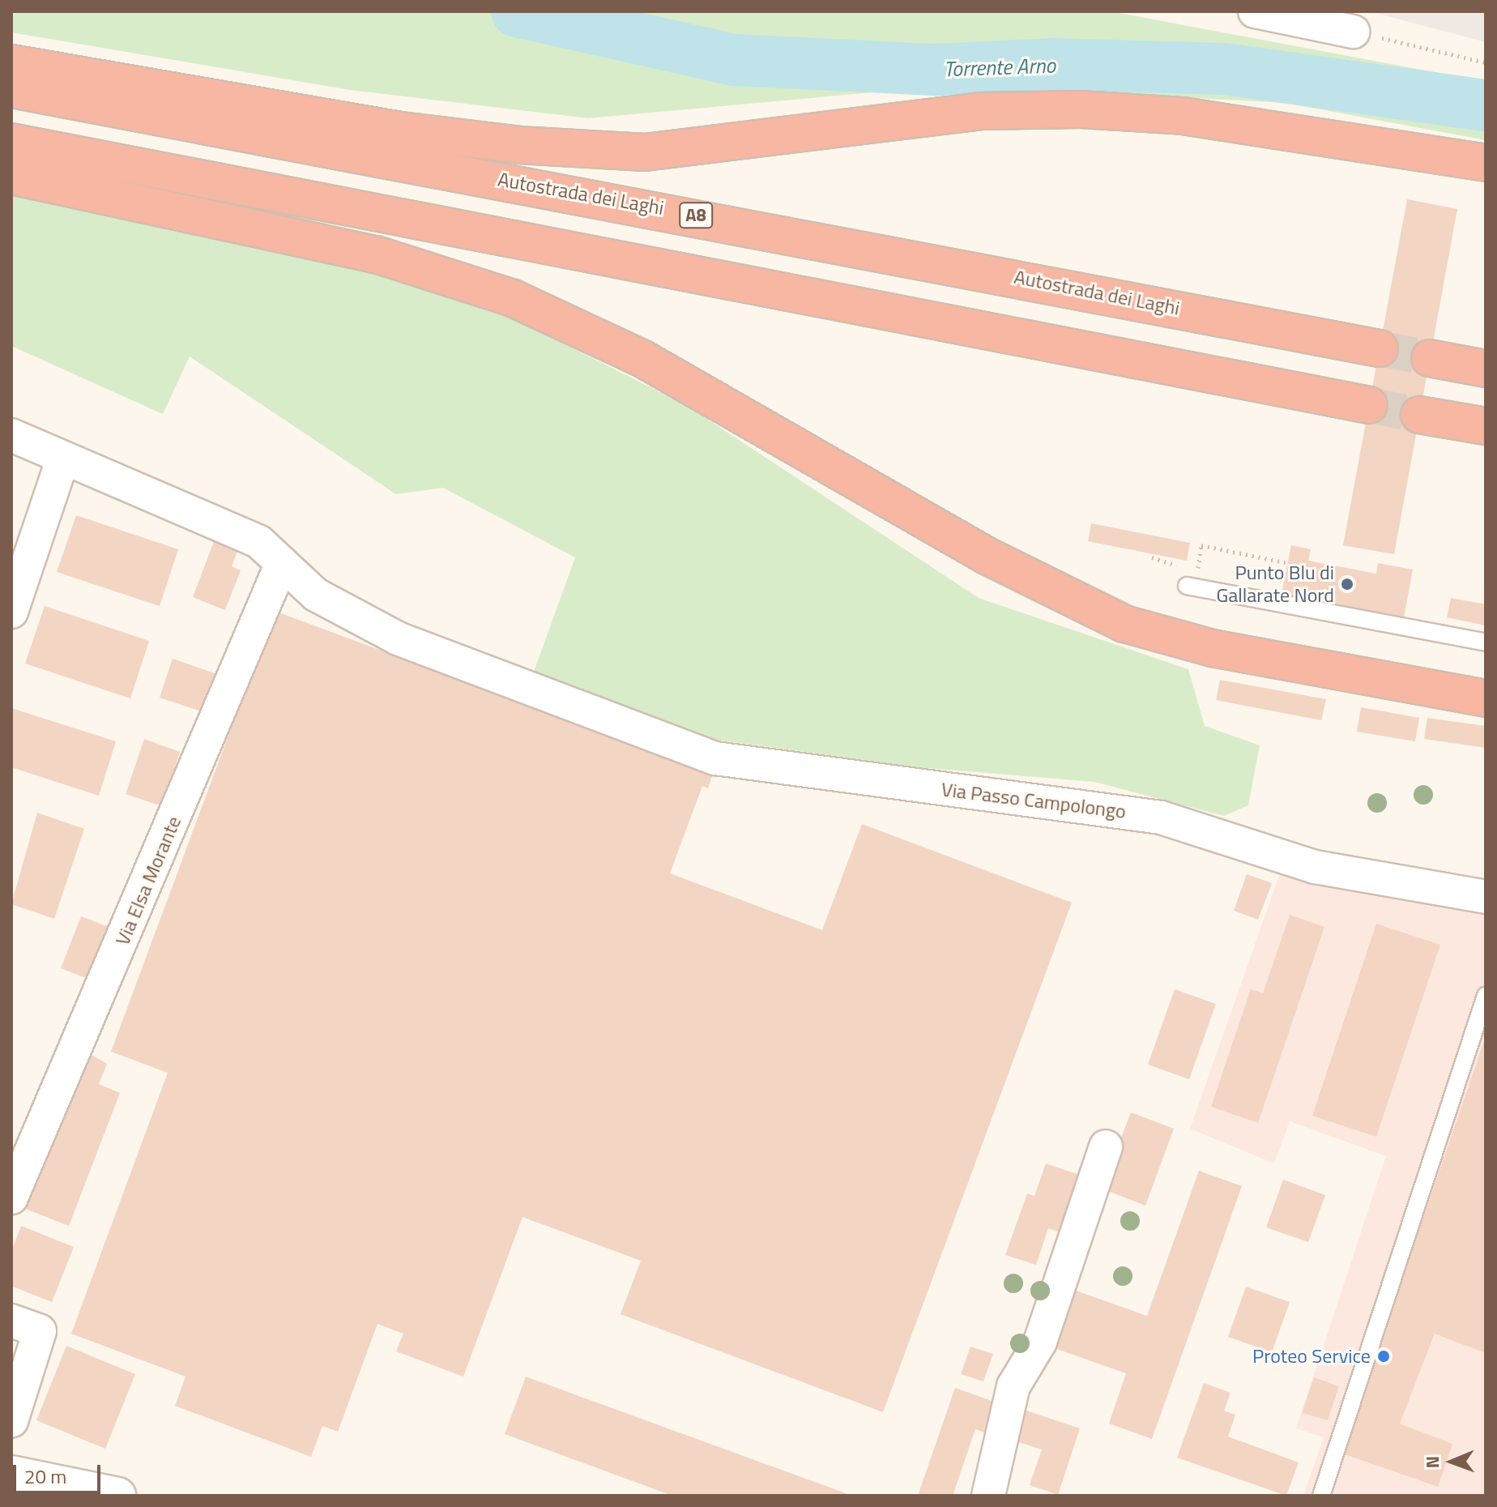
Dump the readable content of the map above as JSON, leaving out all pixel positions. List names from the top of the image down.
{
  "streets": {
    "highway": ["Autostrada dei Laghi", "A8"],
    "street": ["Via Passo Campolongo", "Via Elsa Morante"]
  },
  "crossings": [
    ["Via Passo Campolongo", "Via Elsa Morante"]
  ],
  "water": ["Torrente Arno"],
  "places": ["Punto Blu di Gallarate Nord", "Proteo Service"],
  "scale_bar": "20 m",
  "north": "left"
}
